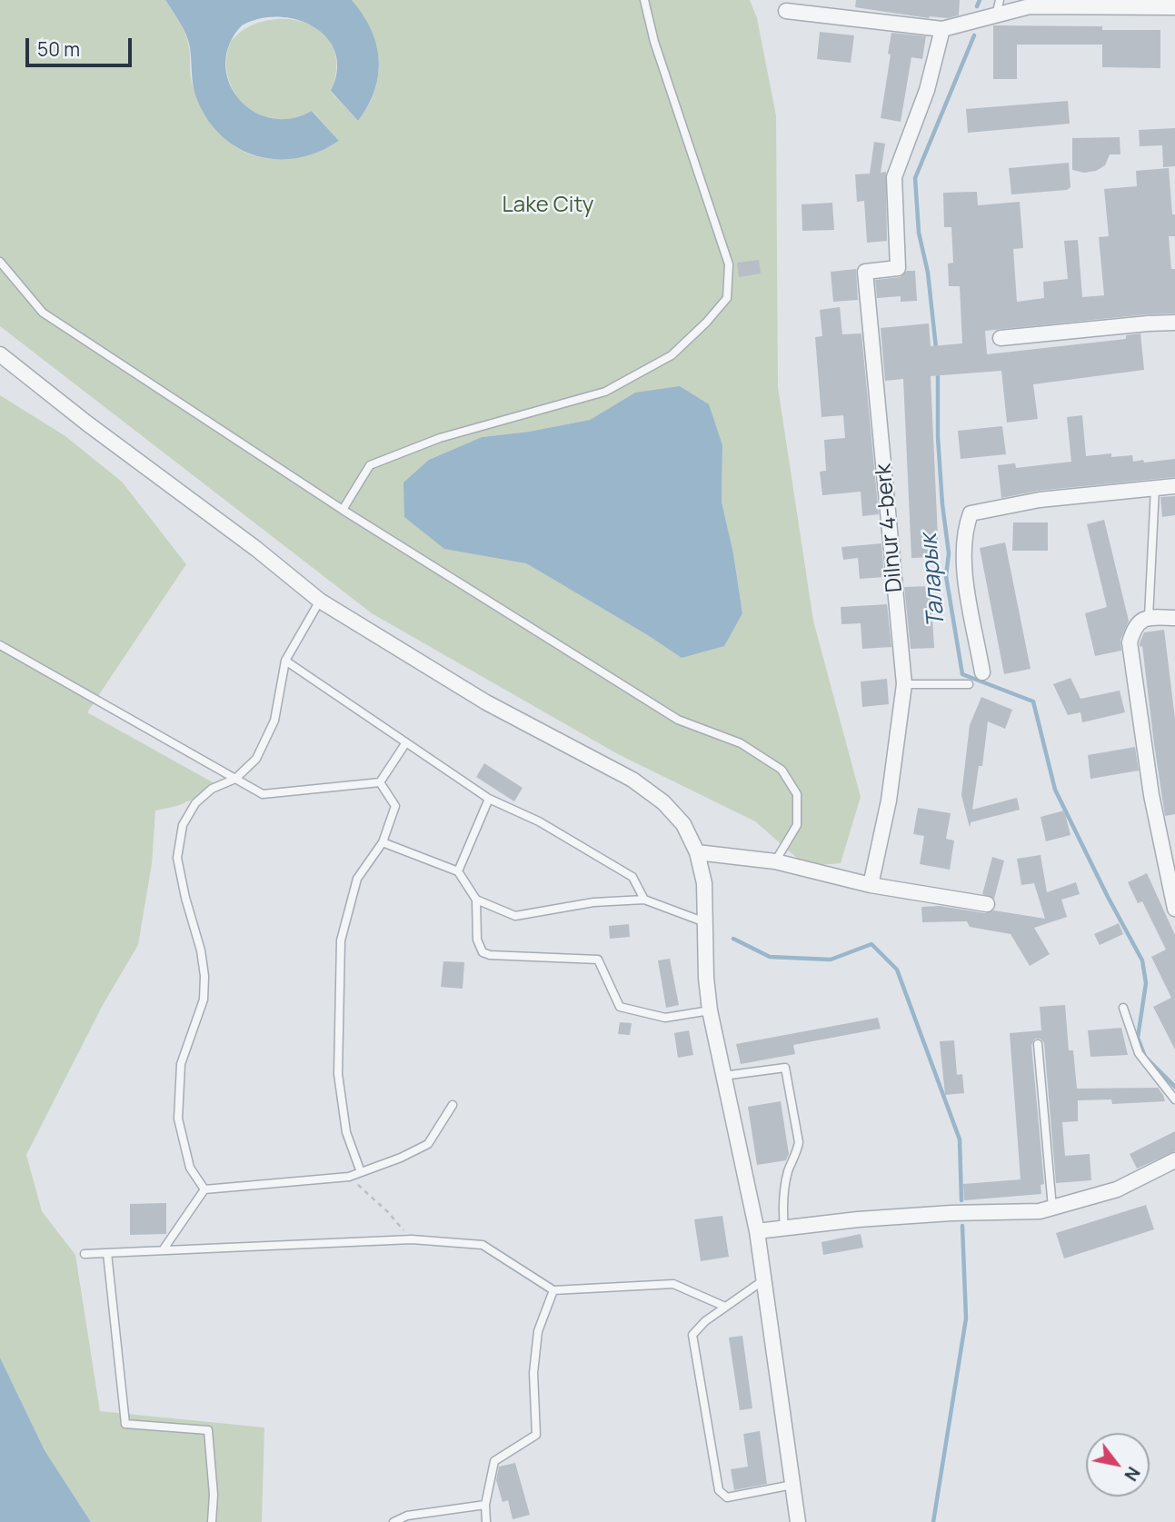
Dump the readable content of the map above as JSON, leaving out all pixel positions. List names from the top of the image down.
{
  "streets": {
    "street": ["Dilnur 4-berk"]
  },
  "water": ["Таларык"],
  "parks": ["Lake City"],
  "scale_bar": "50 m",
  "north": "bottom right"
}
